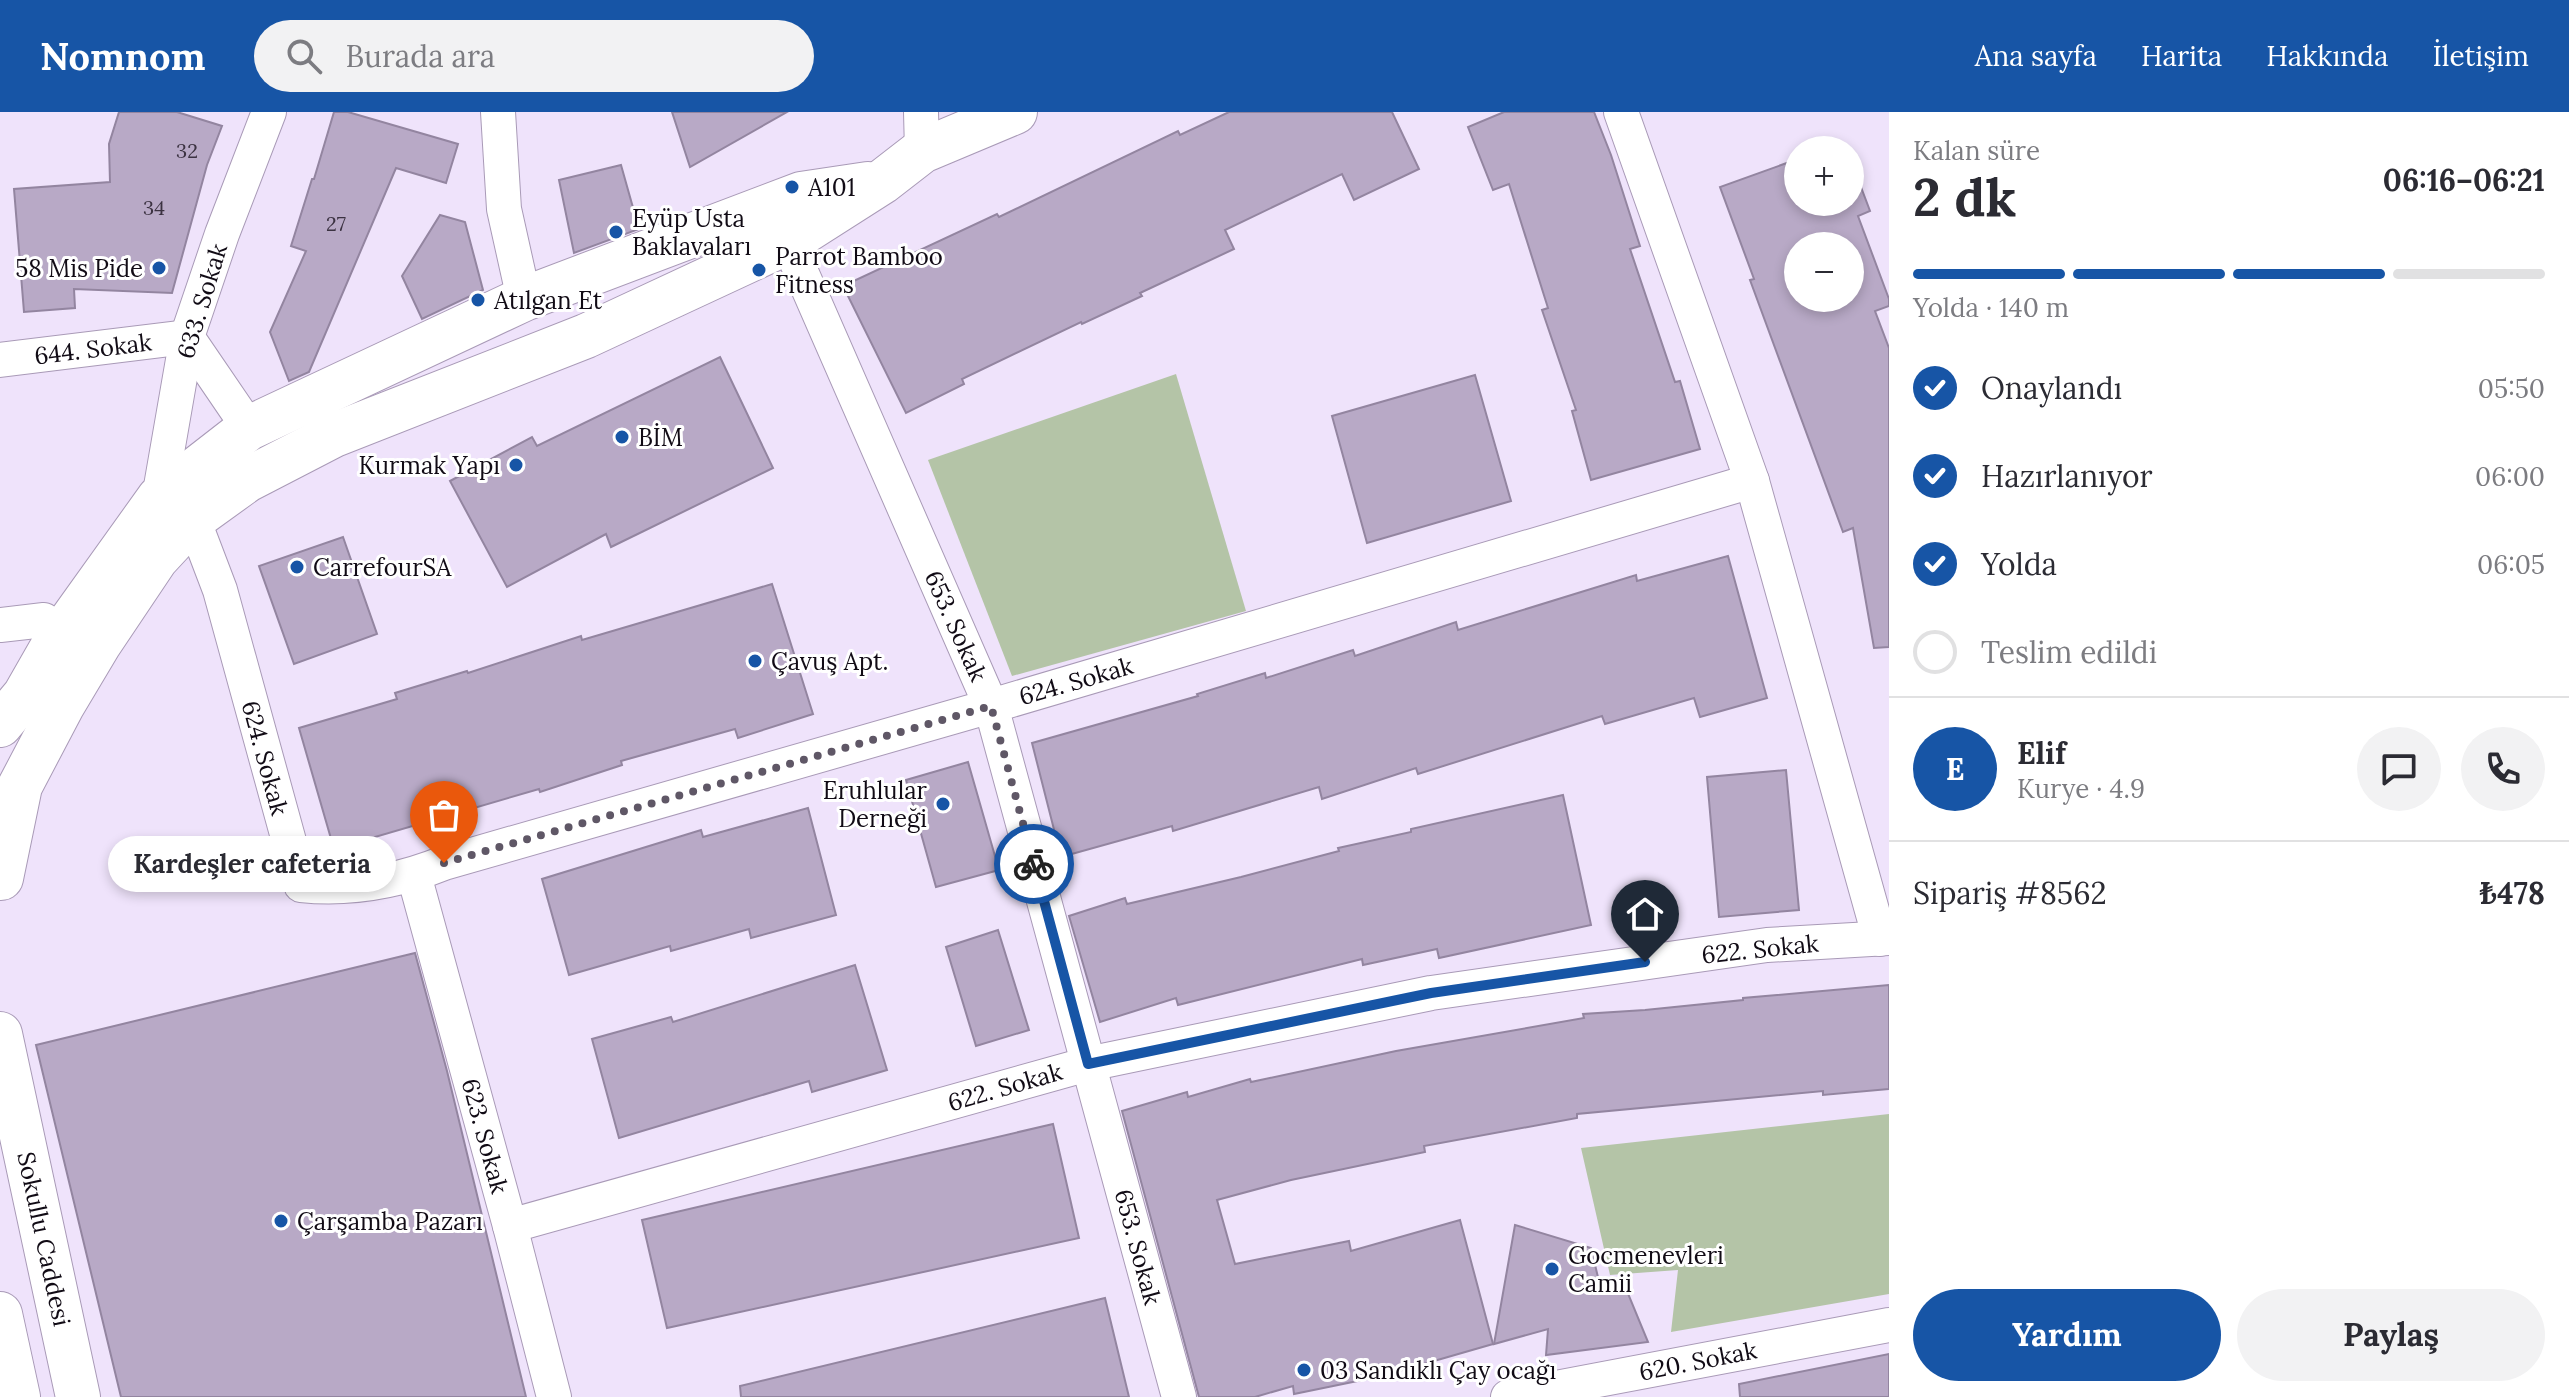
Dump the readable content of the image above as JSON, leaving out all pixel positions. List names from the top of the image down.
{
  "streets": {
    "main road": ["Sokullu Caddesi"],
    "street": [
      "633. Sokak",
      "644. Sokak",
      "653. Sokak",
      "624. Sokak",
      "622. Sokak",
      "623. Sokak",
      "620. Sokak"
    ]
  },
  "crossings": [
    ["633. Sokak", "644. Sokak"],
    ["633. Sokak", "624. Sokak"],
    ["653. Sokak", "624. Sokak"],
    ["653. Sokak", "622. Sokak"],
    ["624. Sokak", "623. Sokak"],
    ["622. Sokak", "623. Sokak"]
  ],
  "places": [
    "A101",
    "Eyüp Usta Baklavaları",
    "58 Mis Pide",
    "Parrot Bamboo Fitness",
    "Atılgan Et",
    "BİM",
    "Kurmak Yapı",
    "CarrefourSA",
    "Çavuş Apt.",
    "Eruhlular Derneği",
    "Kardeşler cafeteria",
    "Çarşamba Pazarı",
    "Gocmenevleri Camii",
    "03 Sandıklı Çay ocağı"
  ],
  "house_numbers": ["32", "34", "27"],
  "page": {
    "header": "Nomnom",
    "search": "Burada ara",
    "nav": [
      "Ana sayfa",
      "Harita",
      "Hakkında",
      "İletişim"
    ],
    "heading": ["2 dk", "Kalan süre", "06:16–06:21"],
    "panel": [
      "Elif",
      "Kurye · 4.9",
      "Sipariş #8562",
      "₺478"
    ],
    "map_buttons": ["+", "−"],
    "bar": "Yolda · 140 m",
    "list": [
      ["Onaylandı", "05:50"],
      ["Hazırlanıyor", "06:00"],
      ["Yolda", "06:05"],
      "Teslim edildi"
    ],
    "round": "E",
    "bubble": "Kardeşler cafeteria",
    "buttons": ["Yardım", "Paylaş"]
  }
}
